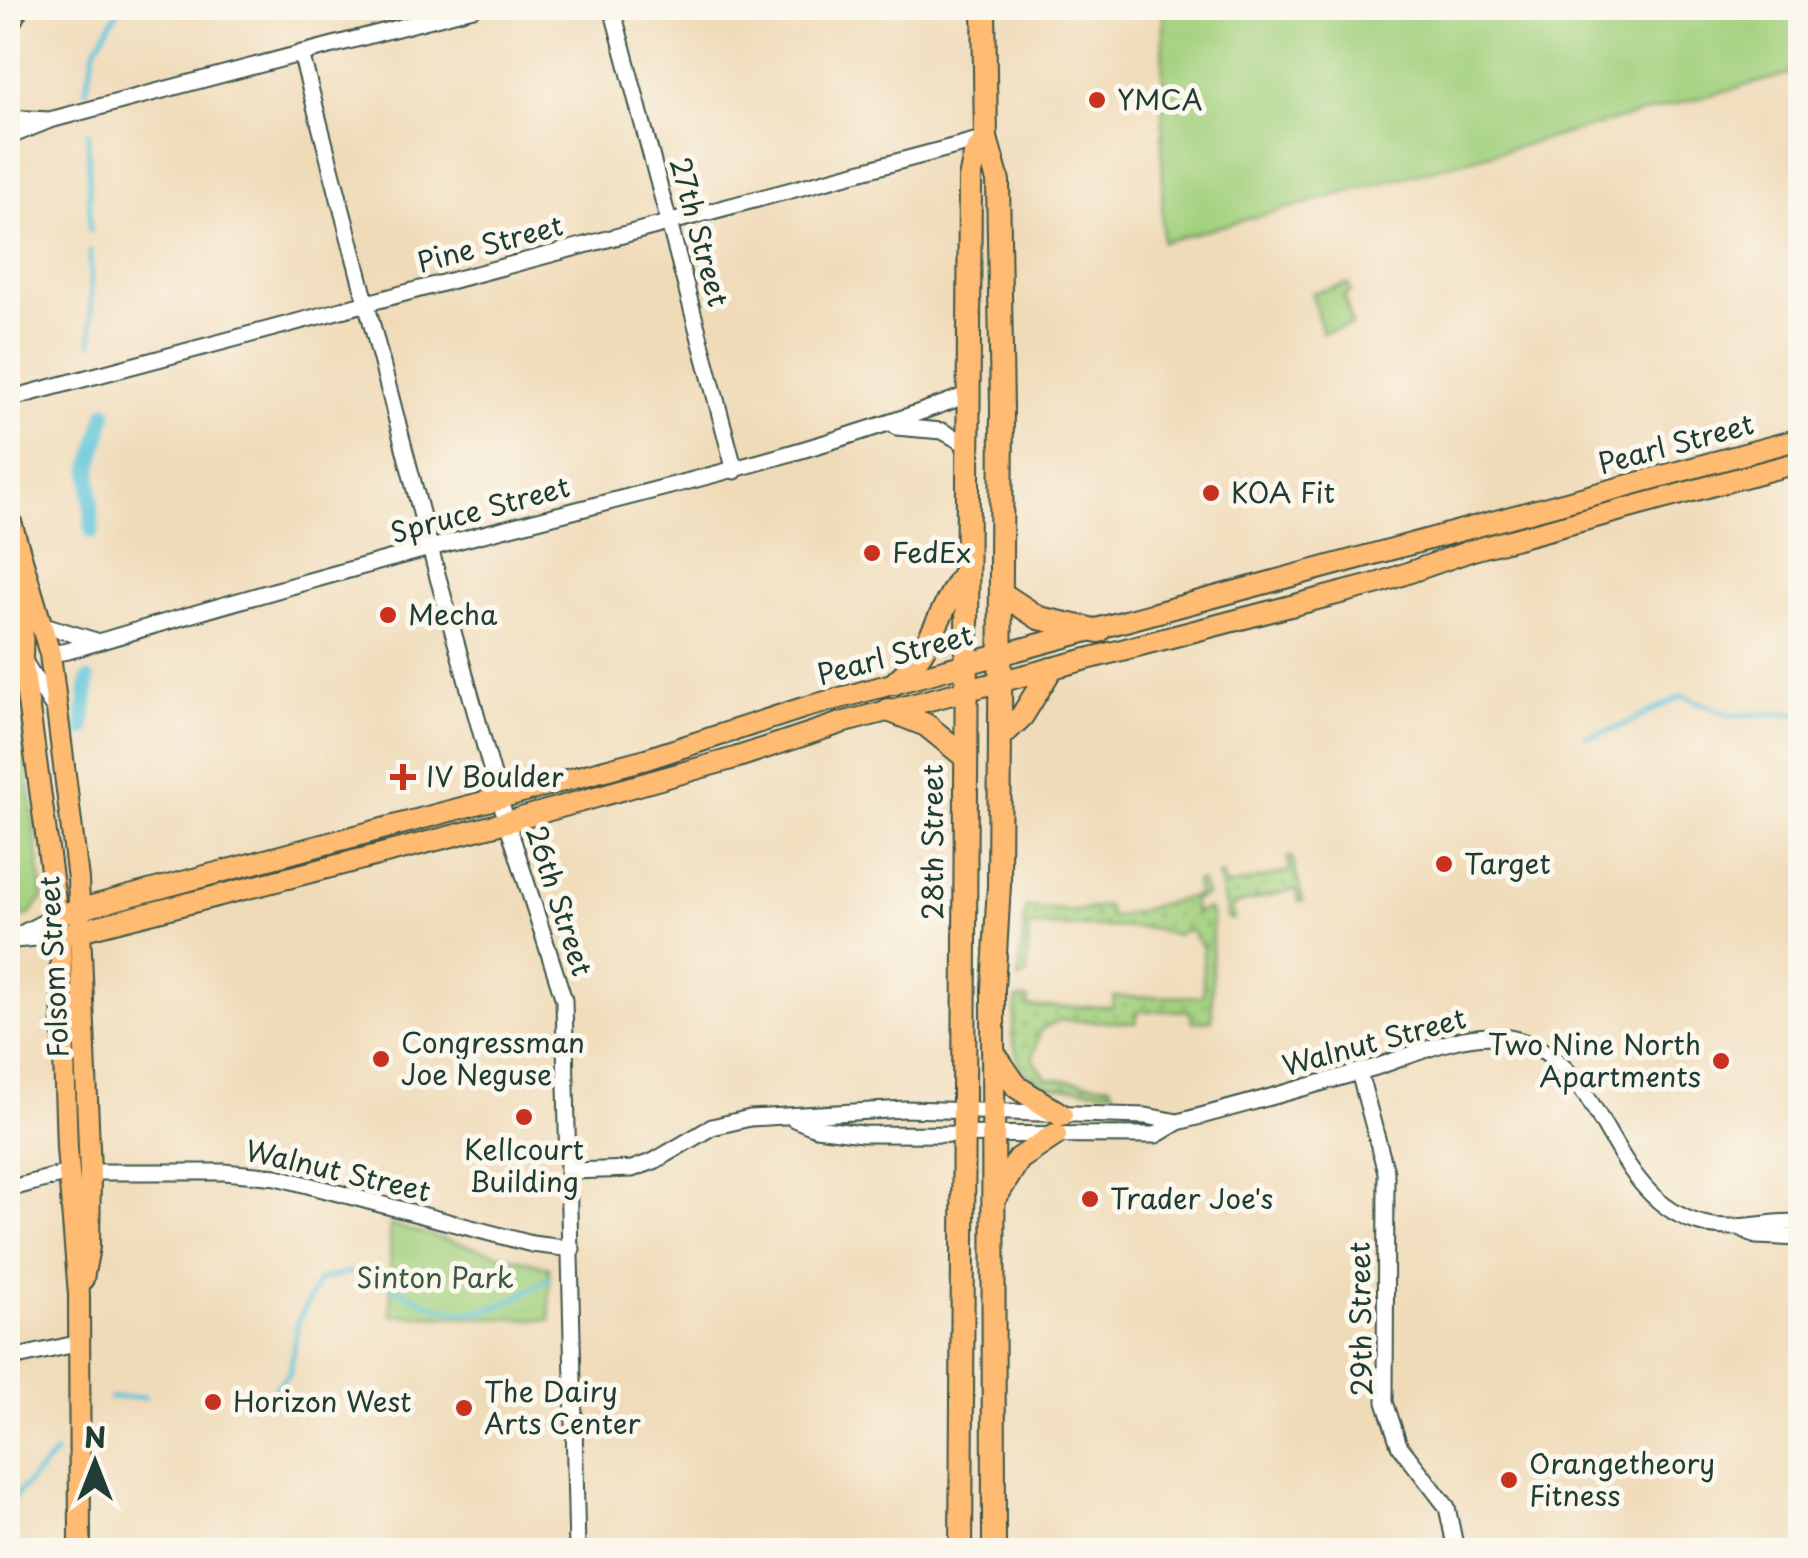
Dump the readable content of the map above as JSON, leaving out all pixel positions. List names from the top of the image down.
{
  "streets": {
    "highway": ["28th Street"],
    "main road": ["Pearl Street", "Folsom Street"],
    "street": [
      "27th Street",
      "Pine Street",
      "Spruce Street",
      "26th Street",
      "Walnut Street",
      "29th Street"
    ]
  },
  "crossings": [
    ["27th Street", "Pine Street"],
    ["27th Street", "Spruce Street"],
    ["Pine Street", "28th Street"],
    ["Pine Street", "26th Street"],
    ["Pearl Street", "28th Street"],
    ["Pearl Street", "26th Street"],
    ["Pearl Street", "Folsom Street"],
    ["Spruce Street", "28th Street"],
    ["Spruce Street", "26th Street"],
    ["Spruce Street", "Folsom Street"],
    ["28th Street", "Walnut Street"],
    ["26th Street", "Walnut Street"],
    ["Folsom Street", "Walnut Street"],
    ["Walnut Street", "29th Street"]
  ],
  "parks": ["Sinton Park"],
  "places": {
    "other": [
      "YMCA",
      "KOA Fit",
      "FedEx",
      "Mecha",
      "Target",
      "Congressman Joe Neguse",
      "Two Nine North Apartments",
      "Kellcourt Building",
      "Trader Joe's",
      "Horizon West",
      "The Dairy Arts Center",
      "Orangetheory Fitness"
    ],
    "health": ["IV Boulder"]
  },
  "north": "top"
}
